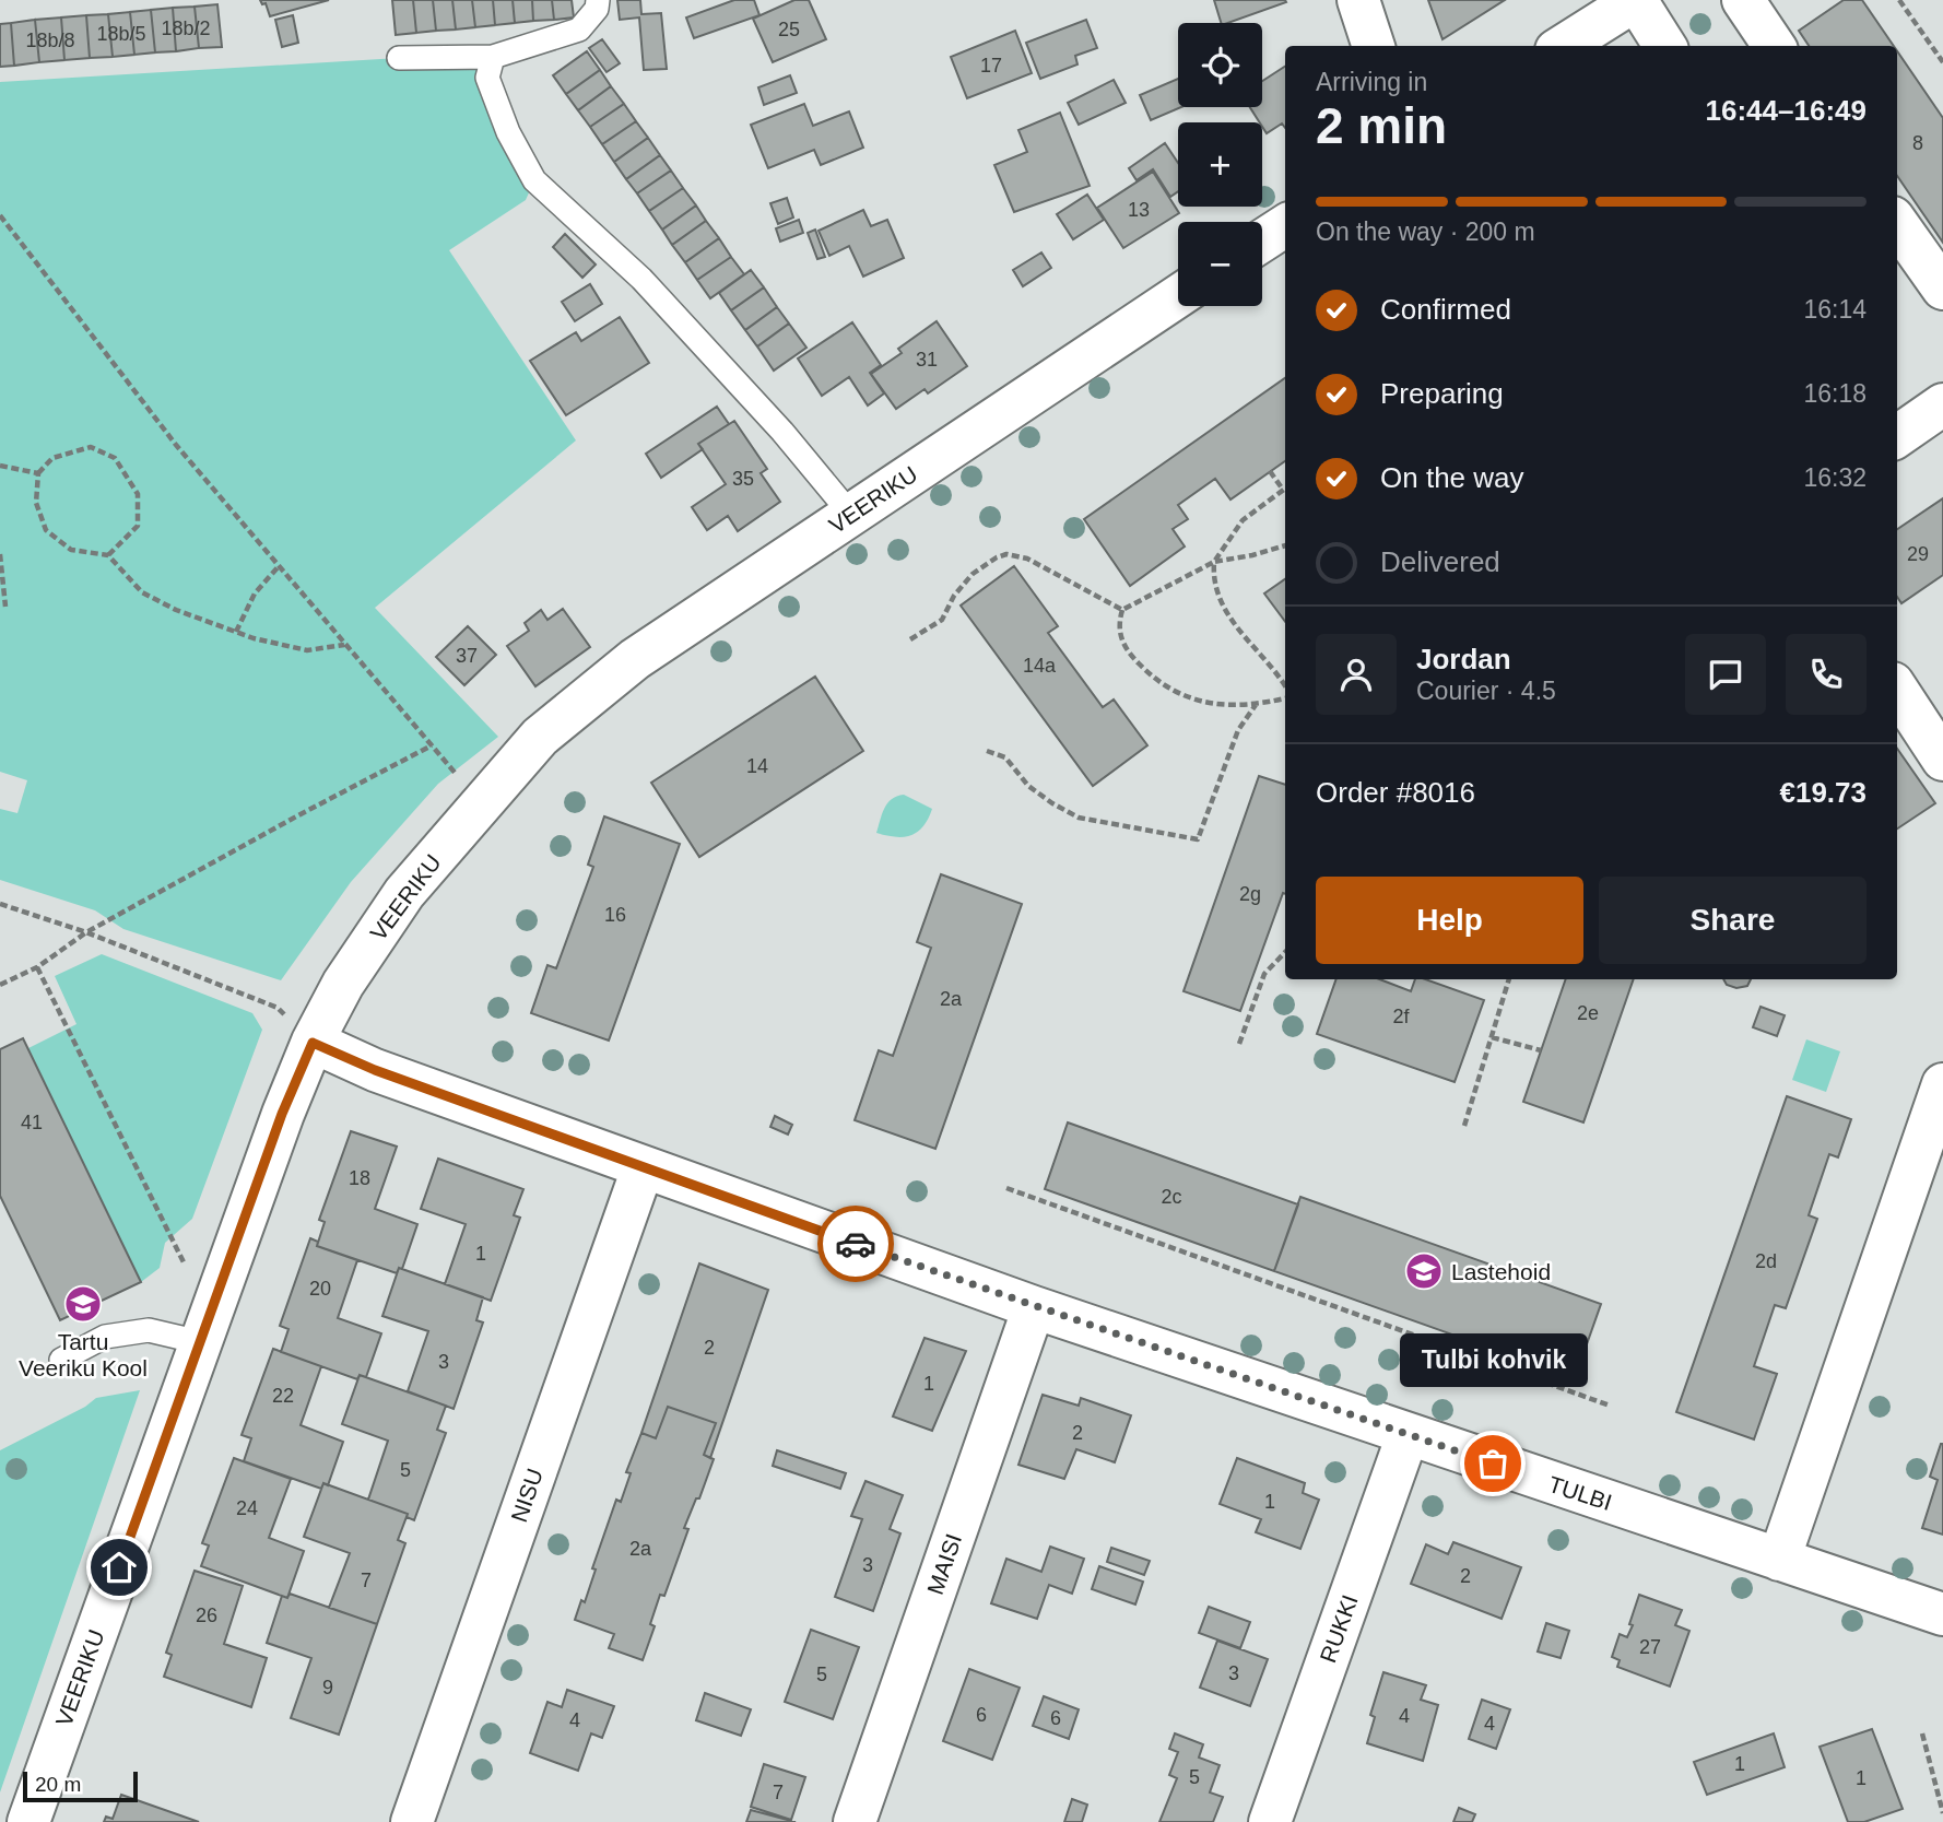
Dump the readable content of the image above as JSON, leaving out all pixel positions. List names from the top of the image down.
{
  "streets": {
    "street": [
      "VEERIKU",
      "TULBI",
      "NISU",
      "MAISI",
      "RUKKI"
    ]
  },
  "crossings": [
    ["VEERIKU", "TULBI"],
    ["TULBI", "NISU"],
    ["TULBI", "MAISI"],
    ["TULBI", "RUKKI"]
  ],
  "places": {
    "school or university": ["Lastehoid", "Tartu Veeriku Kool"],
    "other": ["Tulbi kohvik"]
  },
  "house_numbers": [
    "18b/2",
    "25",
    "18b/5",
    "18b/8",
    "17",
    "8",
    "13",
    "31",
    "35",
    "29",
    "37",
    "14a",
    "14",
    "2g",
    "16",
    "2a",
    "2e",
    "2f",
    "41",
    "18",
    "2c",
    "1",
    "2d",
    "20",
    "2",
    "3",
    "1",
    "22",
    "2",
    "5",
    "1",
    "24",
    "2a",
    "3",
    "2",
    "7",
    "26",
    "27",
    "3",
    "5",
    "9",
    "6",
    "4",
    "6",
    "4",
    "4",
    "1",
    "5",
    "1",
    "7"
  ],
  "scale_bar": "20 m",
  "page": {
    "map_buttons": ["+", "−"],
    "heading": ["2 min", "Arriving in", "16:44–16:49"],
    "panel": [
      "Jordan",
      "Courier · 4.5",
      "Order #8016",
      "€19.73"
    ],
    "bar": "On the way · 200 m",
    "list": [
      ["Confirmed", "16:14"],
      ["Preparing", "16:18"],
      ["On the way", "16:32"],
      "Delivered"
    ],
    "buttons": ["Help", "Share"],
    "bubble": "Tulbi kohvik",
    "scale": "20 m"
  }
}
